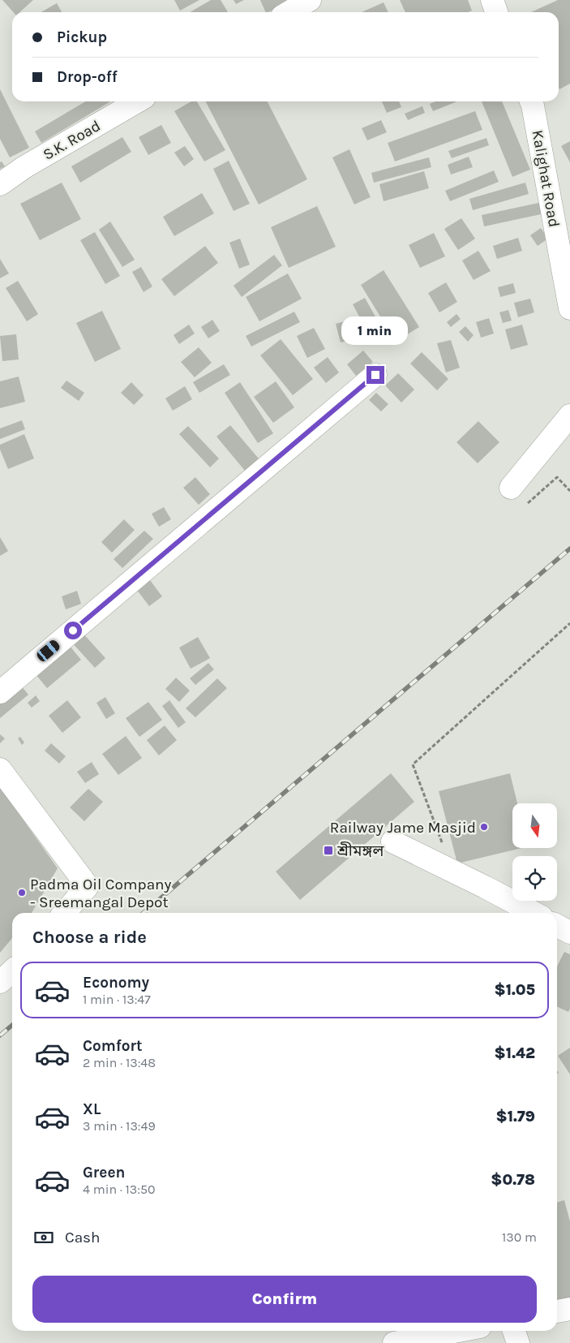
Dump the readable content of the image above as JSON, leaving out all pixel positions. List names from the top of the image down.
{
  "streets": {
    "street": ["S.K. Road", "Kalighat Road"]
  },
  "places": {
    "other": ["Railway Jame Masjid", "Padma Oil Company - Sreemangal Depot"],
    "transit": ["শ্রীমঙ্গল"]
  },
  "north": "bottom",
  "page": {
    "banner": ["Pickup", "Drop-off"],
    "bubble": "1 min",
    "heading": "Choose a ride",
    "list": [
      {
        "name": "Economy",
        "note": "1 min · 13:47",
        "value": "$1.05"
      },
      {
        "name": "Comfort",
        "note": "2 min · 13:48",
        "value": "$1.42"
      },
      {
        "name": "XL",
        "note": "3 min · 13:49",
        "value": "$1.79"
      },
      {
        "name": "Green",
        "note": "4 min · 13:50",
        "value": "$0.78"
      }
    ],
    "pay": ["Cash", "130 m"],
    "buttons": "Confirm"
  }
}
